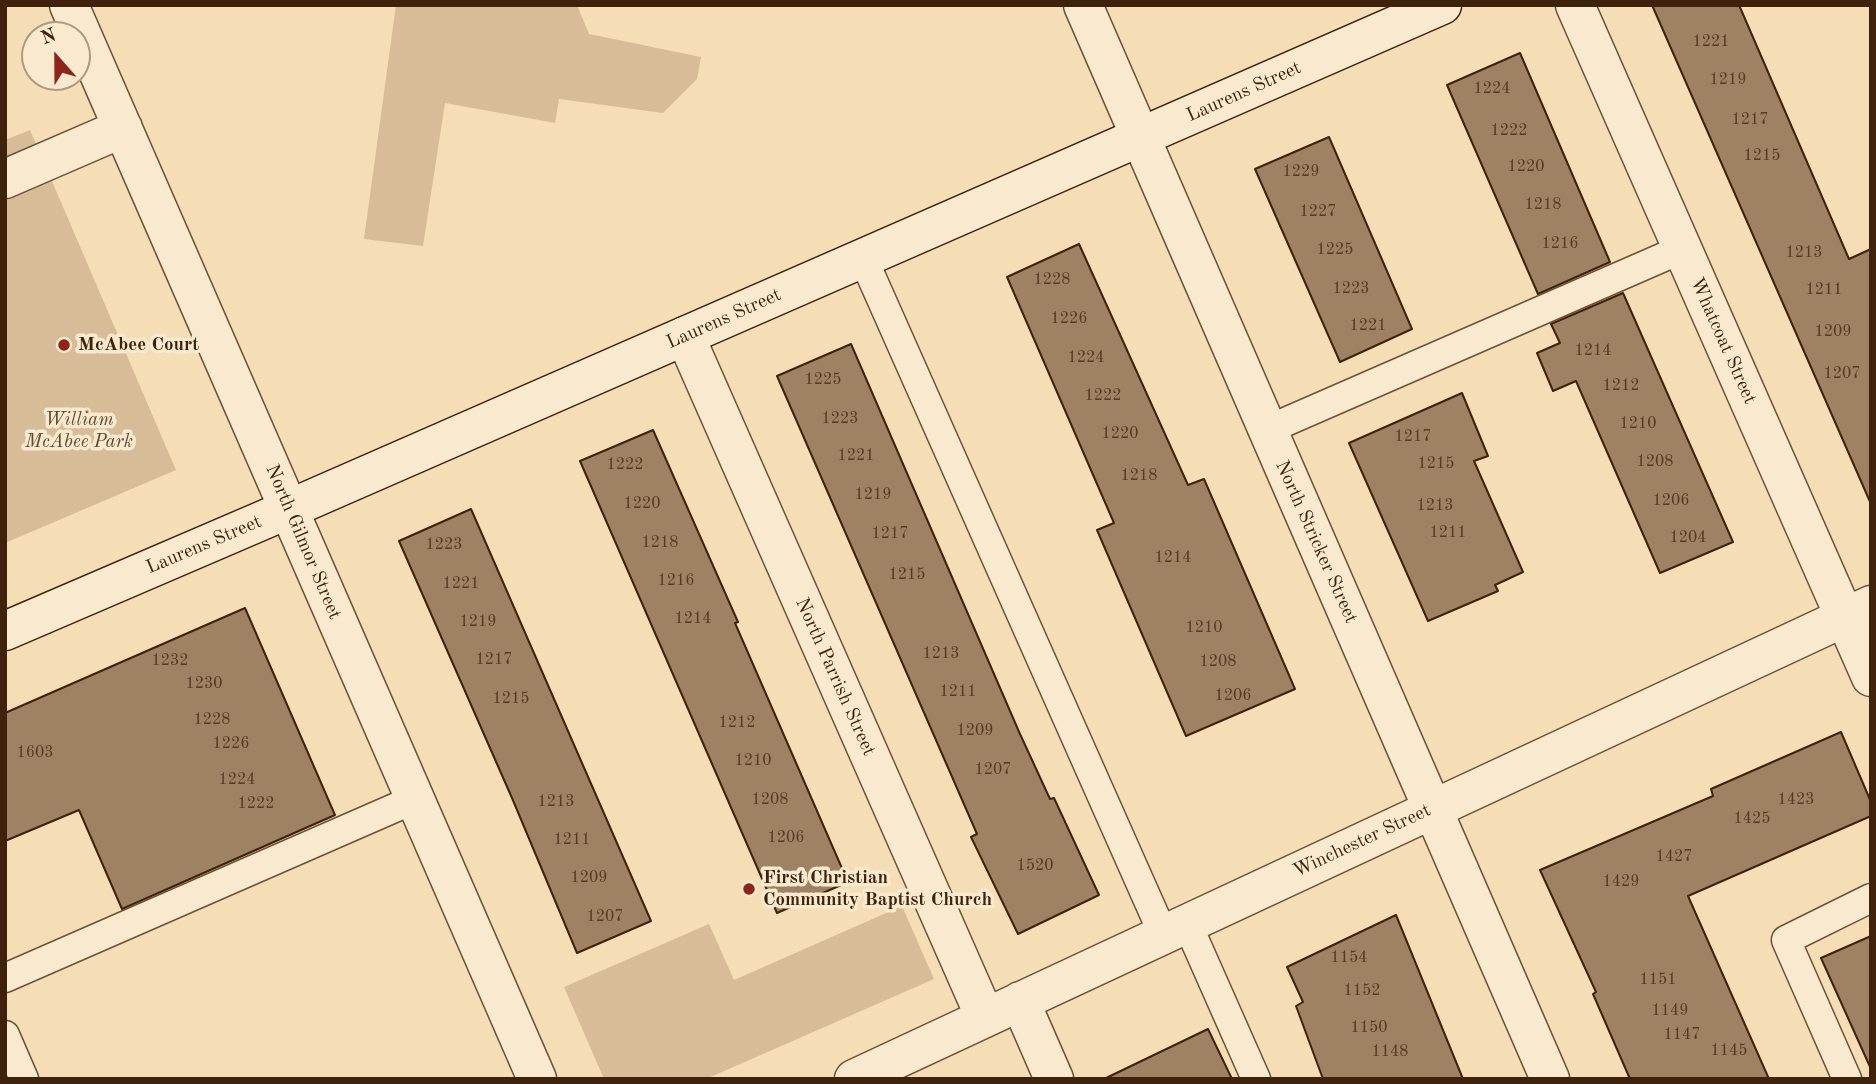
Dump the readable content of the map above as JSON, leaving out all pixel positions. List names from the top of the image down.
{
  "streets": {
    "street": [
      "Laurens Street",
      "Whatcoat Street",
      "North Gilmor Street",
      "North Stricker Street",
      "North Parrish Street",
      "Winchester Street"
    ]
  },
  "crossings": [
    ["Laurens Street", "North Gilmor Street"],
    ["Laurens Street", "North Stricker Street"],
    ["Laurens Street", "North Parrish Street"],
    ["Whatcoat Street", "Winchester Street"],
    ["North Stricker Street", "Winchester Street"],
    ["North Parrish Street", "Winchester Street"]
  ],
  "parks": ["William McAbee Park"],
  "places": ["McAbee Court", "First Christian Community Baptist Church"],
  "house_numbers": [
    "1221",
    "1219",
    "1224",
    "1217",
    "1222",
    "1215",
    "1220",
    "1229",
    "1218",
    "1227",
    "1216",
    "1225",
    "1213",
    "1228",
    "1223",
    "1211",
    "1226",
    "1221",
    "1209",
    "1214",
    "1224",
    "1207",
    "1225",
    "1212",
    "1222",
    "1223",
    "1210",
    "1220",
    "1217",
    "1221",
    "1208",
    "1215",
    "1222",
    "1218",
    "1219",
    "1206",
    "1220",
    "1213",
    "1211",
    "1217",
    "1204",
    "1218",
    "1223",
    "1214",
    "1215",
    "1216",
    "1221",
    "1214",
    "1219",
    "1210",
    "1213",
    "1217",
    "1232",
    "1208",
    "1230",
    "1211",
    "1206",
    "1215",
    "1228",
    "1212",
    "1209",
    "1226",
    "1603",
    "1210",
    "1207",
    "1224",
    "1208",
    "1423",
    "1213",
    "1222",
    "1425",
    "1206",
    "1211",
    "1427",
    "1520",
    "1209",
    "1429",
    "1207",
    "1154",
    "1151",
    "1152",
    "1149",
    "1150",
    "1147",
    "1145",
    "1148"
  ],
  "north": "top"
}
